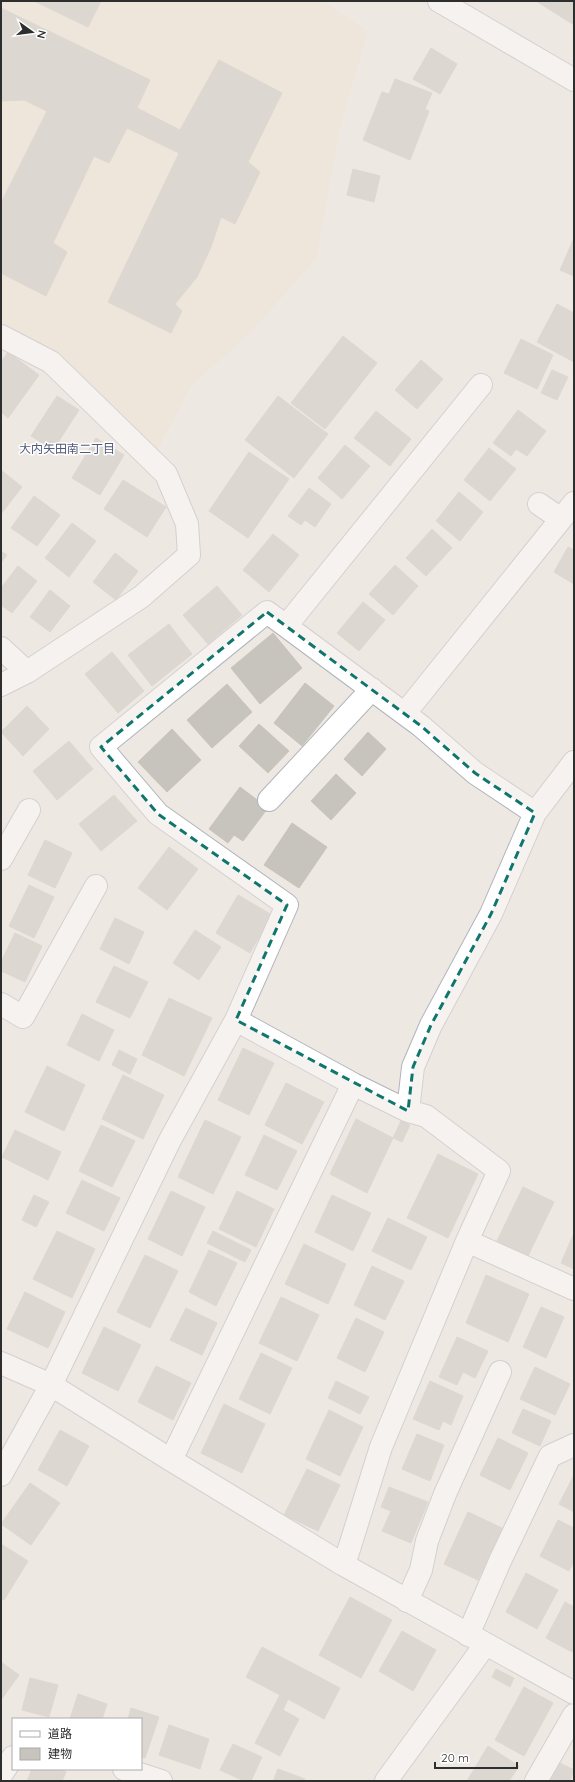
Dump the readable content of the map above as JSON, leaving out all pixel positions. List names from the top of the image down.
{
  "districts": ["大内矢田南二丁目"],
  "legend": ["道路", "建物"],
  "scale_bar": "20 m",
  "north": "right"
}
